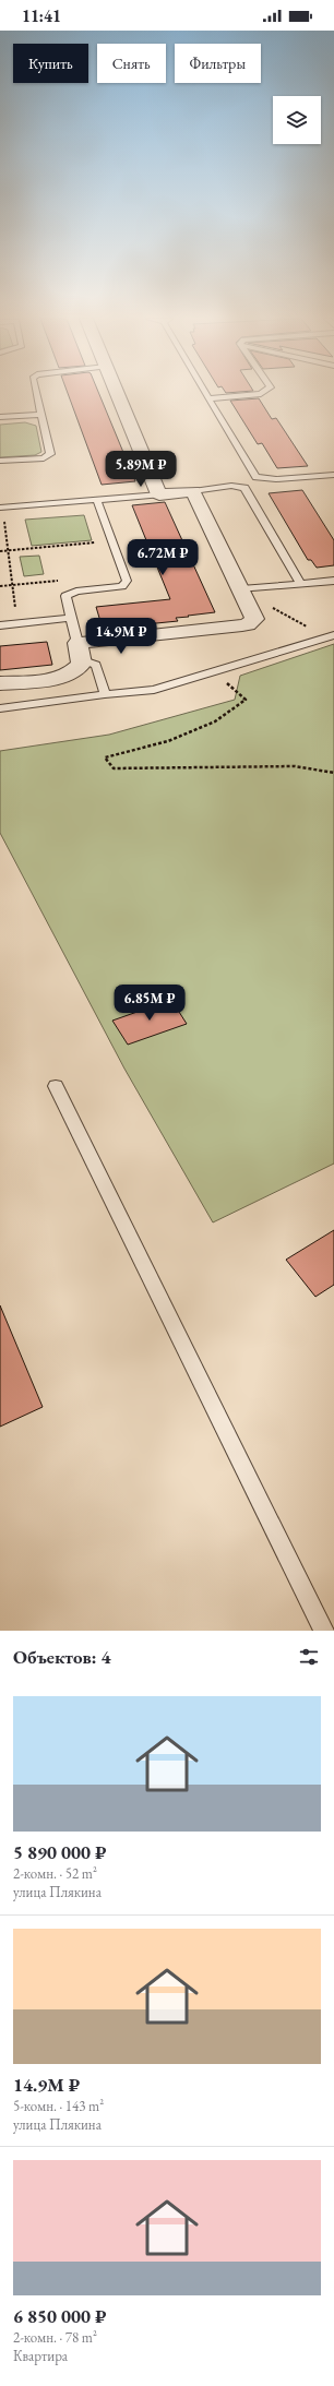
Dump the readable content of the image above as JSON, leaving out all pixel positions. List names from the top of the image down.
{
  "page": {
    "status": "11:41",
    "chip": ["Купить", "Снять", "Фильтры"],
    "price": [
      "5.89M ₽",
      "6.72M ₽",
      "14.9M ₽",
      "6.85M ₽"
    ],
    "heading": "Объектов: 4",
    "list": [
      {
        "name": "5 890 000 ₽",
        "note": "2-комн. · 52 m² · улица Плякина"
      },
      {
        "name": "14.9M ₽",
        "note": "5-комн. · 143 m² · улица Плякина"
      },
      {
        "name": "6 850 000 ₽",
        "note": "2-комн. · 78 m² · Квартира"
      }
    ]
  }
}
